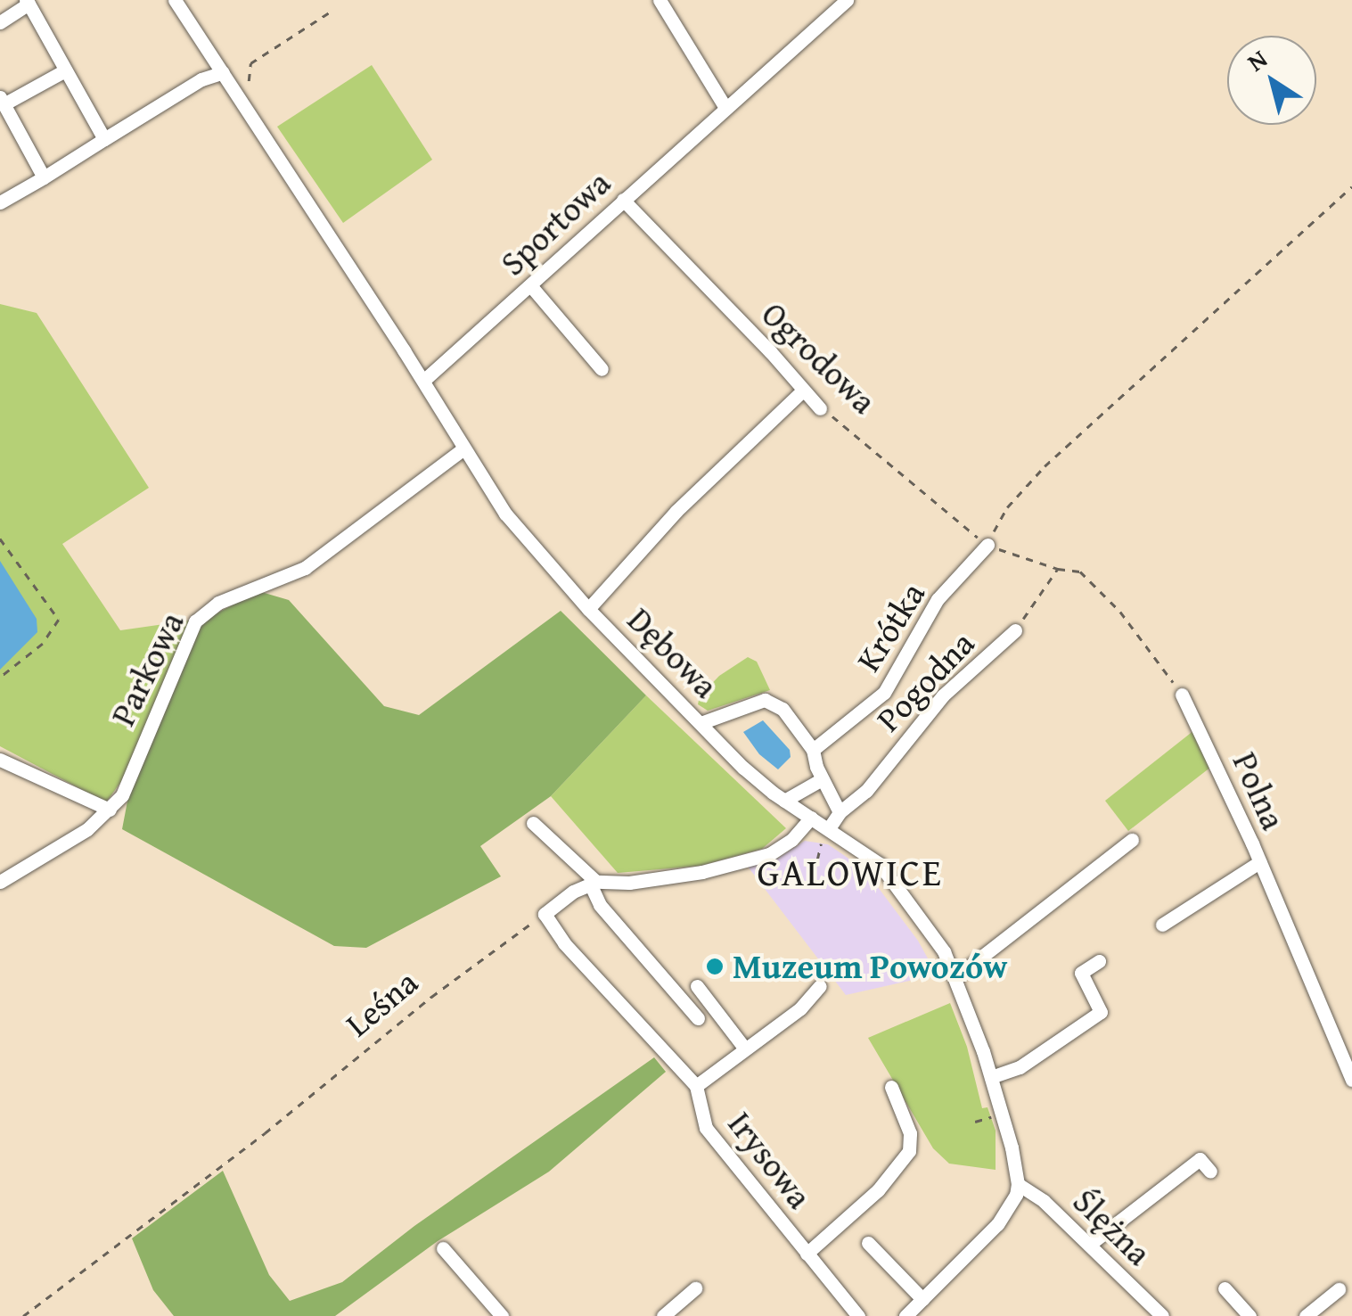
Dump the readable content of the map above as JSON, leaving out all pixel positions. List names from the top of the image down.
{
  "streets": {
    "street": [
      "Sportowa",
      "Ogrodowa",
      "Krótka",
      "Dębowa",
      "Parkowa",
      "Pogodna",
      "Polna",
      "Irysowa",
      "Ślężna"
    ],
    "path": ["Leśna"]
  },
  "crossings": [
    ["Sportowa", "Ogrodowa"],
    ["Sportowa", "Dębowa"],
    ["Ogrodowa", "Krótka"],
    ["Dębowa", "Parkowa"],
    ["Dębowa", "Pogodna"],
    ["Dębowa", "Ślężna"],
    ["Leśna", "Irysowa"]
  ],
  "districts": ["GALOWICE"],
  "places": ["Muzeum Powozów"],
  "north": "top left"
}
